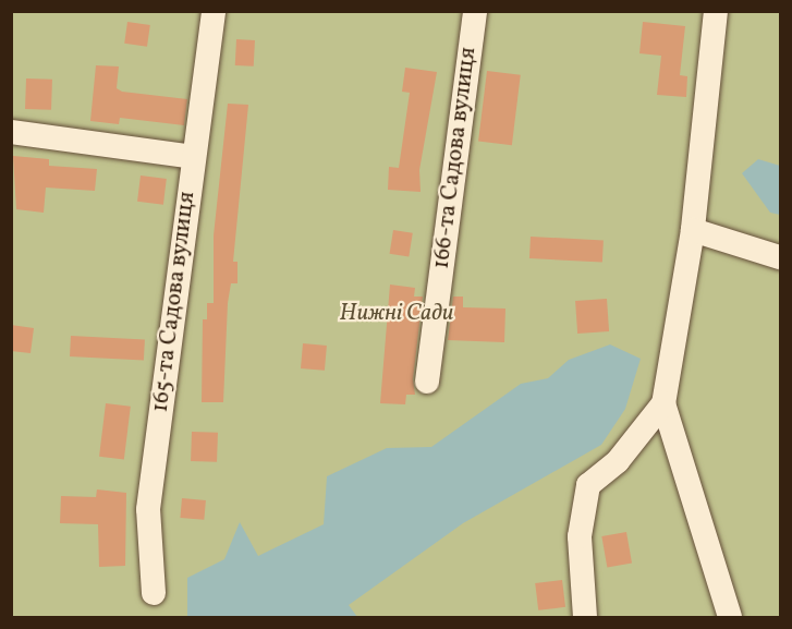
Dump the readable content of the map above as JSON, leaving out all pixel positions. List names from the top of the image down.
{
  "streets": {
    "street": ["166-та Садова вулиця", "165-та Садова вулиця"]
  },
  "parks": ["Нижні Сади"]
}
